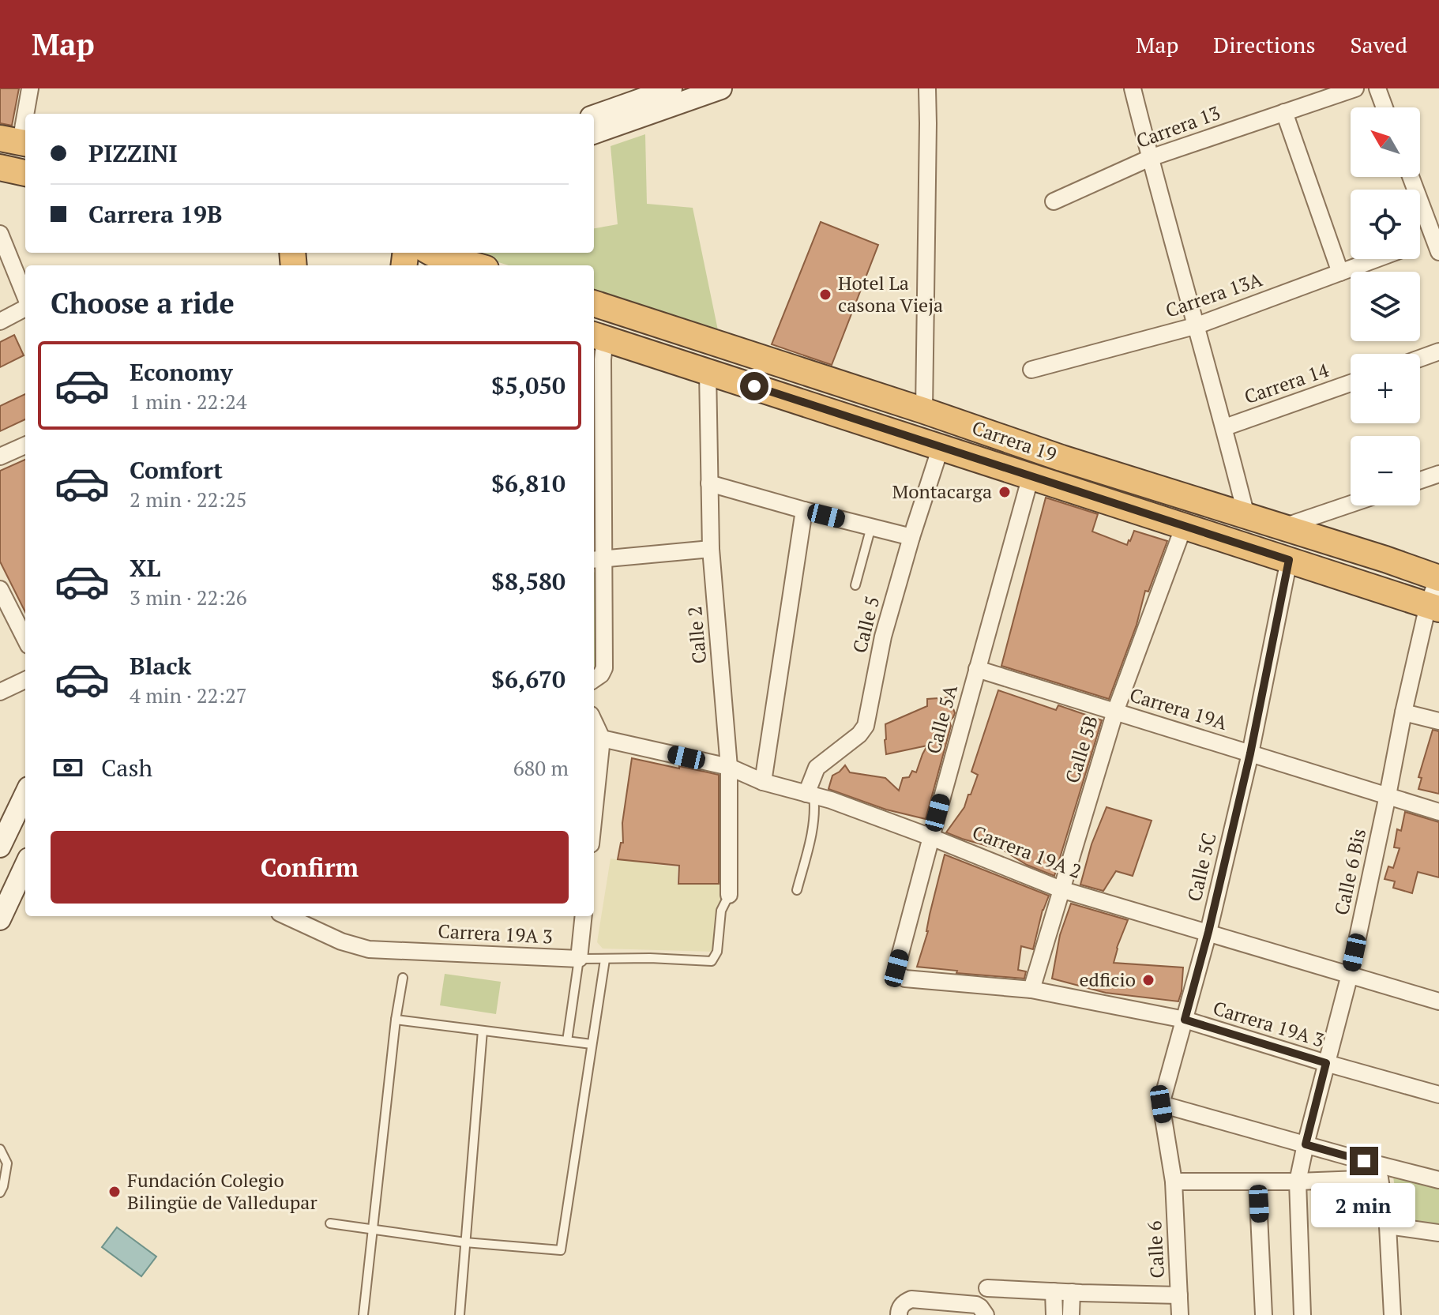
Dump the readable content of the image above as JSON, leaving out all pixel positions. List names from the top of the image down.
{
  "streets": {
    "highway": ["Carrera 19"],
    "street": [
      "Carrera 13",
      "Carrera 13A",
      "Carrera 14",
      "Calle 5",
      "Calle 2",
      "Carrera 19A",
      "Calle 5A",
      "Calle 5B",
      "Carrera 19A 2",
      "Calle 5C",
      "Calle 6 Bis",
      "Carrera 19A 3",
      "Calle 6"
    ]
  },
  "crossings": [
    ["Carrera 19", "Calle 5"],
    ["Carrera 19", "Calle 2"],
    ["Carrera 19", "Calle 5A"],
    ["Carrera 19", "Calle 5B"],
    ["Carrera 19", "Calle 5C"],
    ["Carrera 19", "Calle 6 Bis"],
    ["Calle 5", "Carrera 19A 2"],
    ["Calle 2", "Carrera 19A 2"],
    ["Calle 2", "Carrera 19A 3"],
    ["Carrera 19A", "Calle 5A"],
    ["Carrera 19A", "Calle 5B"],
    ["Carrera 19A", "Calle 5C"],
    ["Carrera 19A", "Calle 6 Bis"],
    ["Calle 5A", "Carrera 19A 2"],
    ["Calle 5A", "Carrera 19A 3"],
    ["Calle 5B", "Carrera 19A 2"],
    ["Calle 5B", "Carrera 19A 3"],
    ["Carrera 19A 2", "Calle 5C"],
    ["Carrera 19A 2", "Calle 6 Bis"],
    ["Calle 5C", "Carrera 19A 3"],
    ["Calle 5C", "Calle 6"],
    ["Calle 6 Bis", "Carrera 19A 3"]
  ],
  "places": [
    "Hotel La casona Vieja",
    "Montacarga",
    "edficio",
    "Fundación Colegio Bilingüe de Valledupar"
  ],
  "north": "top left",
  "page": {
    "header": "Map",
    "nav": ["Map", "Directions", "Saved"],
    "map_buttons": ["+", "−"],
    "banner": ["PIZZINI", "Carrera 19B"],
    "heading": "Choose a ride",
    "list": [
      {
        "name": "Economy",
        "note": "1 min · 22:24",
        "value": "$5,050"
      },
      {
        "name": "Comfort",
        "note": "2 min · 22:25",
        "value": "$6,810"
      },
      {
        "name": "XL",
        "note": "3 min · 22:26",
        "value": "$8,580"
      },
      {
        "name": "Black",
        "note": "4 min · 22:27",
        "value": "$6,670"
      }
    ],
    "pay": ["Cash", "680 m"],
    "buttons": "Confirm",
    "bubble": "2 min"
  }
}
